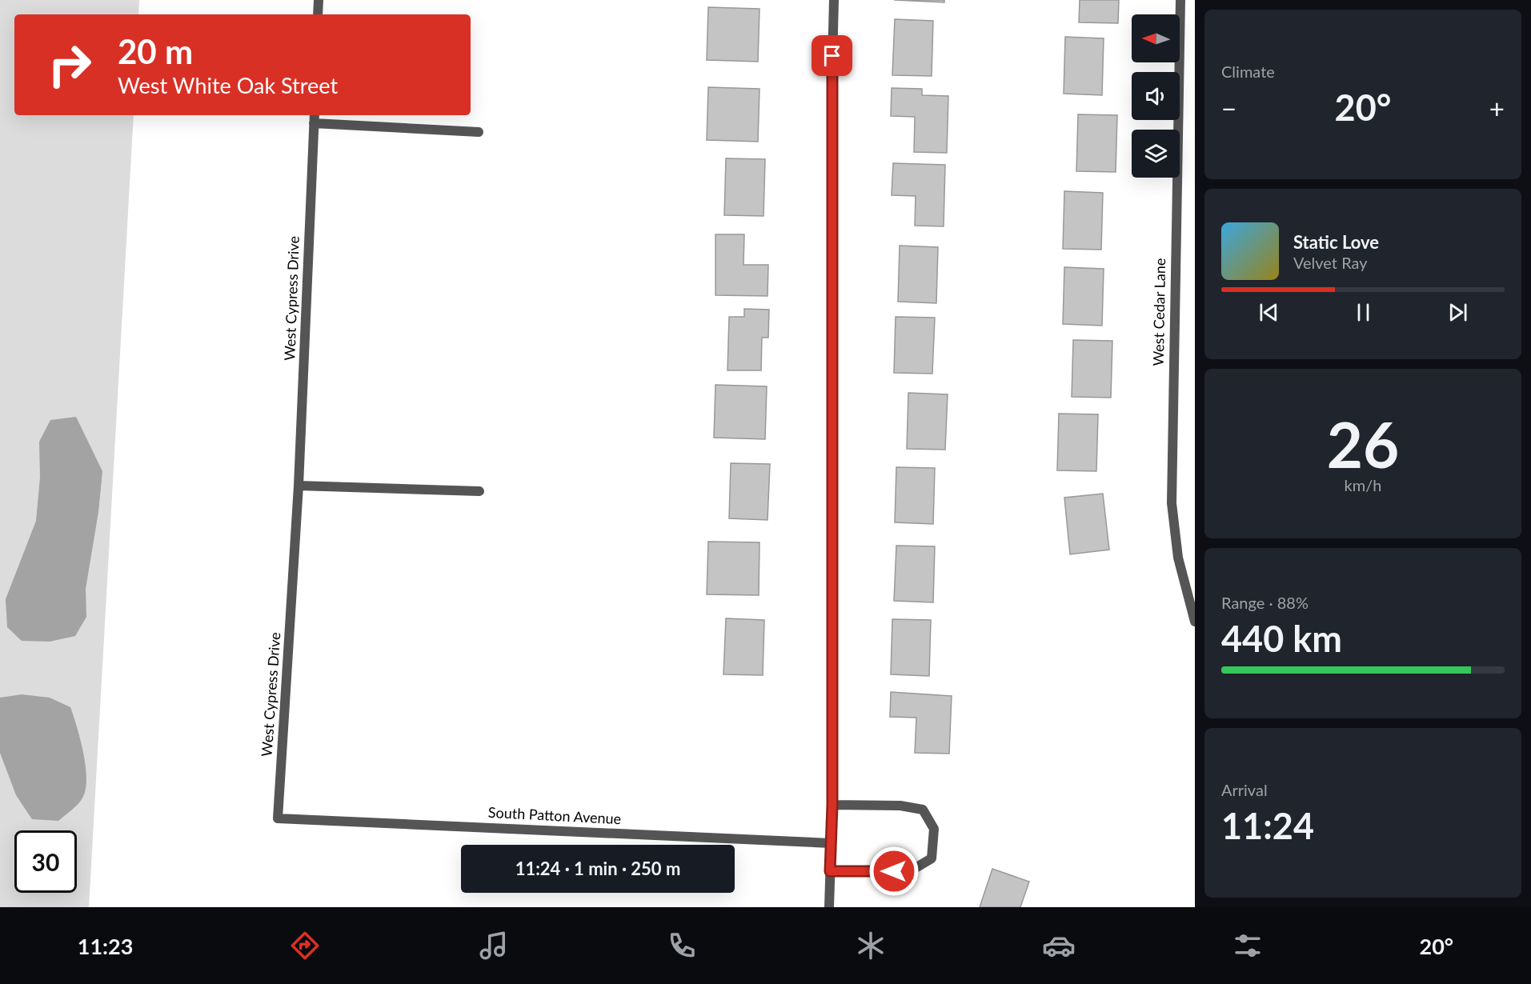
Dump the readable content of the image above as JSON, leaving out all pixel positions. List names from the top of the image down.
{
  "streets": {
    "street": ["West Cypress Drive", "West Cedar Lane", "South Patton Avenue"]
  },
  "crossings": [
    ["West Cypress Drive", "South Patton Avenue"]
  ],
  "north": "left",
  "page": {
    "tile": [
      "Climate",
      ["26", "km/h"],
      ["Range · 88%", "440 km"],
      ["Arrival", "11:24"]
    ],
    "turn": ["20 m", "West White Oak Street"],
    "heat": ["−", "20°", "+"],
    "song": ["Static Love", "Velvet Ray"],
    "limit": "30",
    "trip": "11:24 · 1 min · 250 m",
    "tabs": ["11:23", "20°"]
  }
}
